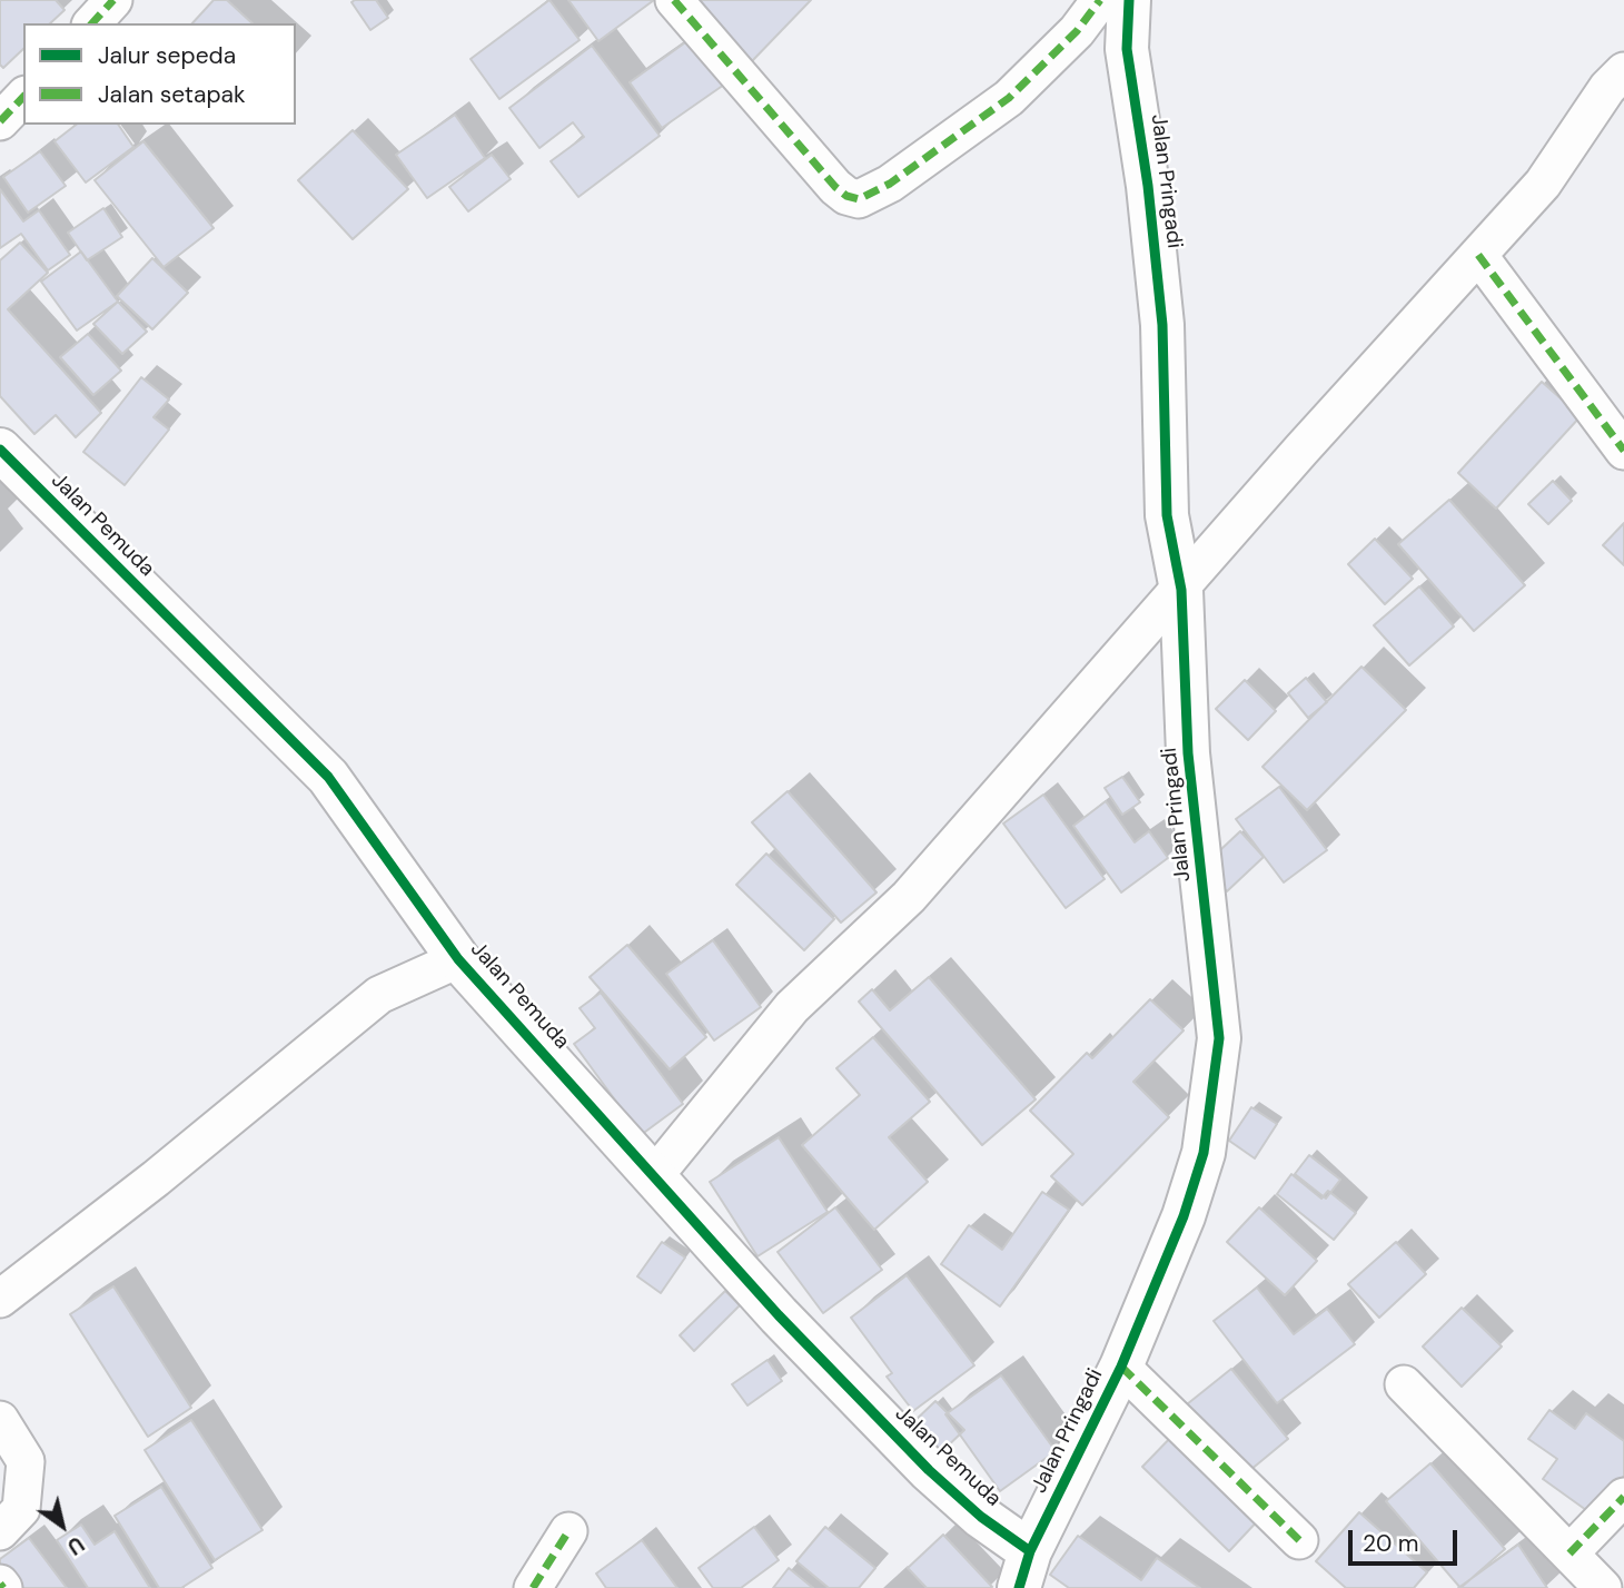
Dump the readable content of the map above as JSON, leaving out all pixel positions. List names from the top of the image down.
{
  "streets": {
    "street": ["Jalan Pringadi", "Jalan Pemuda"]
  },
  "crossings": [
    ["Jalan Pringadi", "Jalan Pemuda"]
  ],
  "legend": ["Jalur sepeda", "Jalan setapak"],
  "scale_bar": "20 m",
  "north": "bottom right"
}
